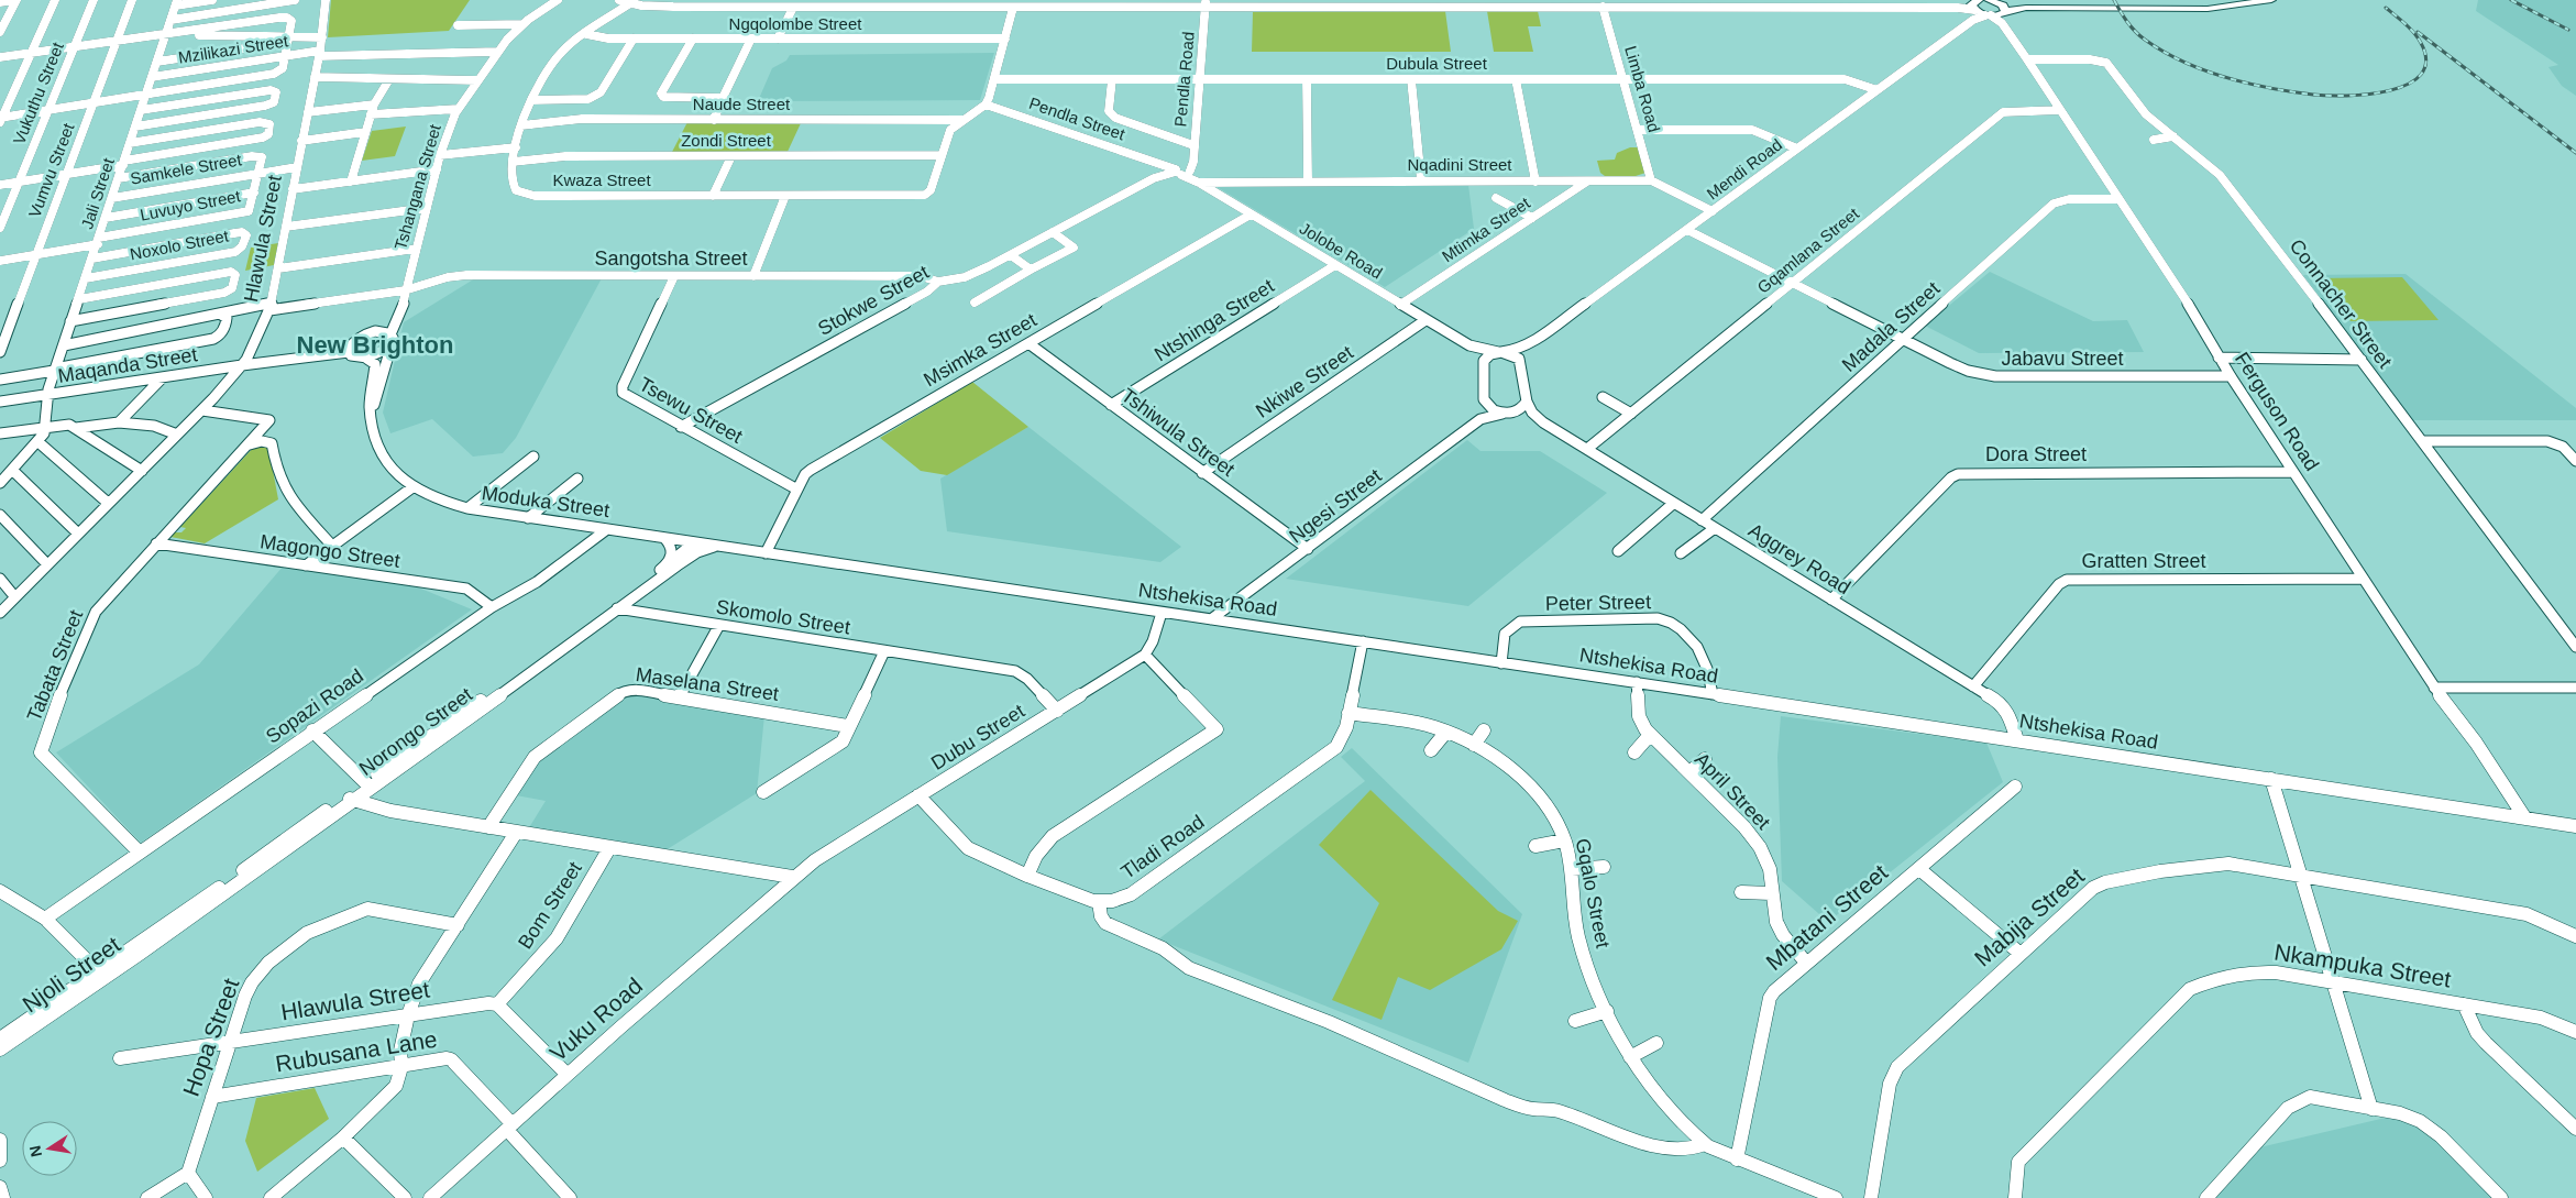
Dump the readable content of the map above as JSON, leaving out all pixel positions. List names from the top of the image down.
{
  "streets": {
    "street": [
      "Ngqolombe Street",
      "Mzilikazi Street",
      "Dubula Street",
      "Pendla Road",
      "Limba Road",
      "Vukuthu Street",
      "Naude Street",
      "Pendla Street",
      "Zondi Street",
      "Nqadini Street",
      "Samkele Street",
      "Mendi Road",
      "Vumvu Street",
      "Kwaza Street",
      "Tshangana Street",
      "Jali Street",
      "Luvuyo Street",
      "Mtimka Street",
      "Hlawula Street",
      "Noxolo Street",
      "Jolobe Road",
      "Gqamlana Street",
      "Sangotsha Street",
      "Stokwe Street",
      "Connacher Street",
      "Ntshinga Street",
      "Madala Street",
      "Msimka Street",
      "Jabavu Street",
      "Maqanda Street",
      "Nkiwe Street",
      "Tsewu Street",
      "Ferguson Road",
      "Tshiwula Street",
      "Dora Street",
      "Moduka Street",
      "Ngesi Street",
      "Magongo Street",
      "Aggrey Road",
      "Gratten Street",
      "Ntshekisa Road",
      "Peter Street",
      "Skomolo Street",
      "Tabata Street",
      "Maselana Street",
      "Sopazi Road",
      "Norongo Street",
      "Dubu Street",
      "April Street",
      "Tladi Road",
      "Gqalo Street",
      "Bom Street",
      "Mbatani Street",
      "Mabija Street",
      "Nkampuka Street",
      "Njoli Street",
      "Vuku Road",
      "Hopa Street",
      "Rubusana Lane"
    ]
  },
  "crossings": [
    ["Ngqolombe Street", "Kwaza Street"],
    ["Mzilikazi Street", "Tshangana Street"],
    ["Mzilikazi Street", "Jali Street"],
    ["Mzilikazi Street", "Hlawula Street"],
    ["Dubula Street", "Pendla Road"],
    ["Dubula Street", "Limba Road"],
    ["Dubula Street", "Pendla Street"],
    ["Dubula Street", "Mendi Road"],
    ["Pendla Road", "Pendla Street"],
    ["Pendla Road", "Jolobe Road"],
    ["Pendla Road", "Stokwe Street"],
    ["Limba Road", "Nqadini Street"],
    ["Naude Street", "Kwaza Street"],
    ["Pendla Street", "Jolobe Road"],
    ["Pendla Street", "Stokwe Street"],
    ["Zondi Street", "Kwaza Street"],
    ["Nqadini Street", "Mendi Road"],
    ["Nqadini Street", "Mtimka Street"],
    ["Nqadini Street", "Jolobe Road"],
    ["Samkele Street", "Jali Street"],
    ["Samkele Street", "Luvuyo Street"],
    ["Samkele Street", "Hlawula Street"],
    ["Mendi Road", "Jolobe Road"],
    ["Mendi Road", "Jabavu Street"],
    ["Mendi Road", "Ngesi Street"],
    ["Mendi Road", "Aggrey Road"],
    ["Vumvu Street", "Luvuyo Street"],
    ["Tshangana Street", "Sangotsha Street"],
    ["Jali Street", "Luvuyo Street"],
    ["Jali Street", "Noxolo Street"],
    ["Jali Street", "Sangotsha Street"],
    ["Jali Street", "Maqanda Street"],
    ["Mtimka Street", "Jolobe Road"],
    ["Hlawula Street", "Sangotsha Street"],
    ["Hlawula Street", "Maqanda Street"],
    ["Hlawula Street", "Tabata Street"],
    ["Hlawula Street", "Bom Street"],
    ["Hlawula Street", "Hopa Street"],
    ["Jolobe Road", "Stokwe Street"],
    ["Jolobe Road", "Ntshinga Street"],
    ["Jolobe Road", "Msimka Street"],
    ["Jolobe Road", "Nkiwe Street"],
    ["Jolobe Road", "Ngesi Street"],
    ["Jolobe Road", "Aggrey Road"],
    ["Gqamlana Street", "Jabavu Street"],
    ["Gqamlana Street", "Ferguson Road"],
    ["Gqamlana Street", "Aggrey Road"],
    ["Sangotsha Street", "Stokwe Street"],
    ["Sangotsha Street", "Tsewu Street"],
    ["Stokwe Street", "Tsewu Street"],
    ["Connacher Street", "Ferguson Road"],
    ["Ntshinga Street", "Tshiwula Street"],
    ["Madala Street", "Jabavu Street"],
    ["Madala Street", "Ferguson Road"],
    ["Madala Street", "Aggrey Road"],
    ["Msimka Street", "Tsewu Street"],
    ["Msimka Street", "Tshiwula Street"],
    ["Msimka Street", "Moduka Street"],
    ["Msimka Street", "Ntshekisa Road"],
    ["Jabavu Street", "Ferguson Road"],
    ["Nkiwe Street", "Tshiwula Street"],
    ["Ferguson Road", "Dora Street"],
    ["Ferguson Road", "Gratten Street"],
    ["Ferguson Road", "Ntshekisa Road"],
    ["Tshiwula Street", "Ngesi Street"],
    ["Dora Street", "Aggrey Road"],
    ["Moduka Street", "Ntshekisa Road"],
    ["Moduka Street", "Sopazi Road"],
    ["Moduka Street", "Norongo Street"],
    ["Ngesi Street", "Aggrey Road"],
    ["Ngesi Street", "Ntshekisa Road"],
    ["Magongo Street", "Tabata Street"],
    ["Magongo Street", "Sopazi Road"],
    ["Aggrey Road", "Gratten Street"],
    ["Aggrey Road", "Ntshekisa Road"],
    ["Ntshekisa Road", "Peter Street"],
    ["Ntshekisa Road", "April Street"],
    ["Ntshekisa Road", "Tladi Road"],
    ["Skomolo Street", "Norongo Street"],
    ["Skomolo Street", "Dubu Street"],
    ["Tabata Street", "Sopazi Road"],
    ["Norongo Street", "Njoli Street"],
    ["Dubu Street", "Vuku Road"],
    ["April Street", "Mbatani Street"],
    ["Tladi Road", "Gqalo Street"],
    ["Gqalo Street", "Mbatani Street"],
    ["Vuku Road", "Rubusana Lane"],
    ["Hopa Street", "Rubusana Lane"]
  ],
  "districts": ["New Brighton"],
  "north": "left"
}
